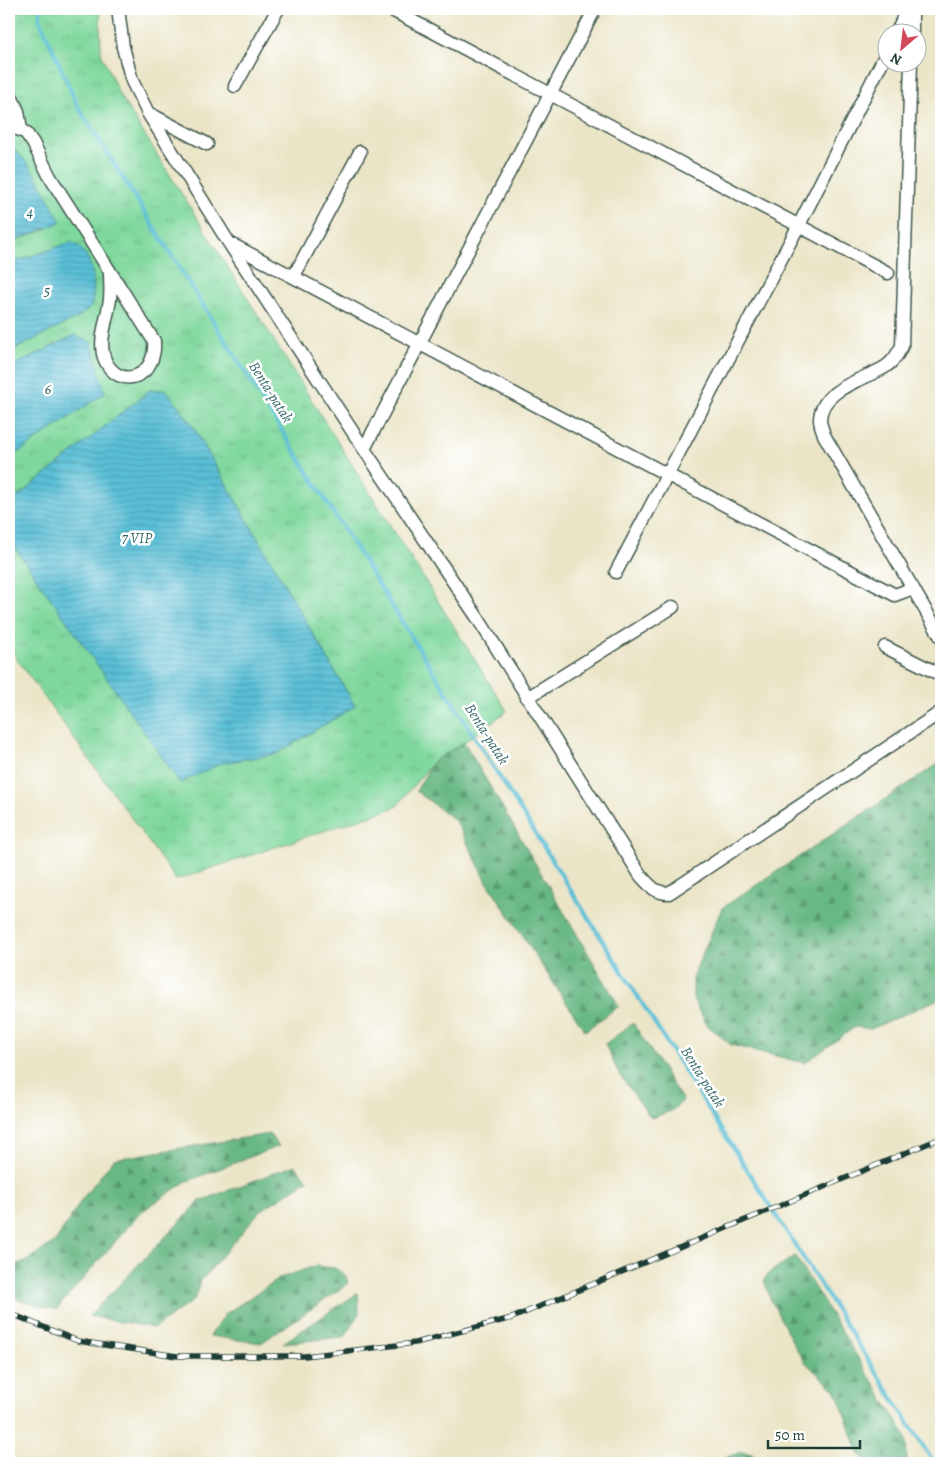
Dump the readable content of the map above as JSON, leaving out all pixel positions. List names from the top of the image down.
{
  "water": [
    "4",
    "5",
    "6",
    "Benta-patak",
    "7 VIP"
  ],
  "scale_bar": "50 m",
  "north": "bottom left"
}
